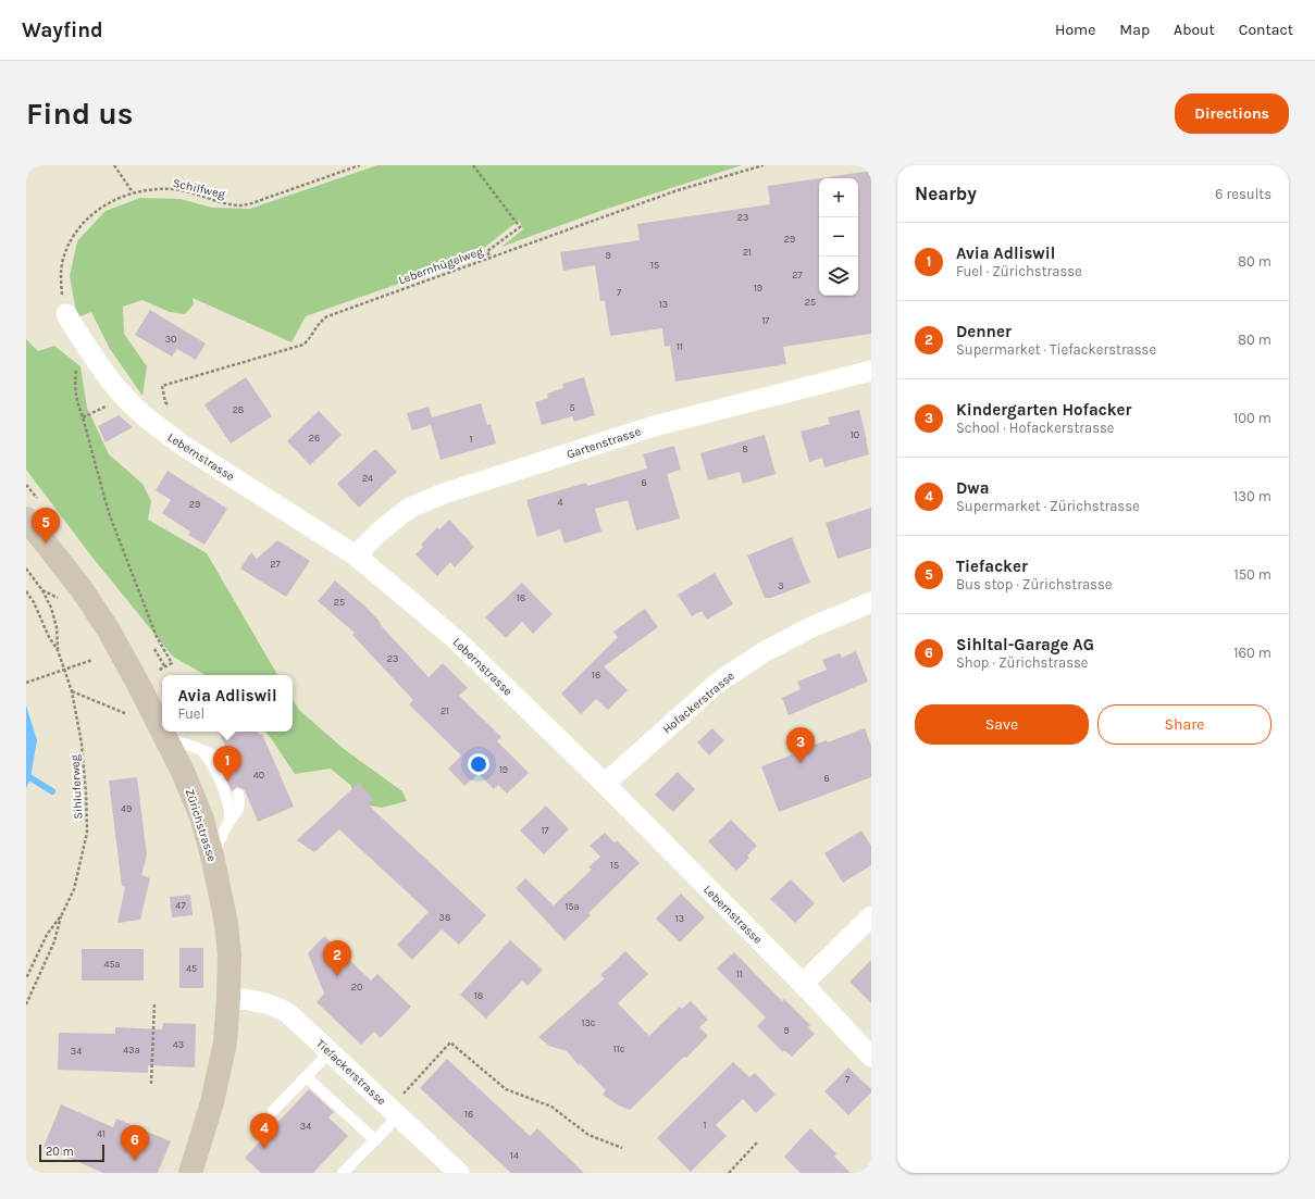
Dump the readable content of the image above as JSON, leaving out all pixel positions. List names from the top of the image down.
{
  "streets": {
    "main road": ["Zürichstrasse"],
    "street": [
      "Gartenstrasse",
      "Lebernstrasse",
      "Hofackerstrasse",
      "Tiefackerstrasse"
    ],
    "path": ["Schilfweg", "Lebernhügelweg", "Sihluferweg"]
  },
  "crossings": [
    ["Schilfweg", "Lebernstrasse"],
    ["Gartenstrasse", "Lebernstrasse"],
    ["Lebernstrasse", "Hofackerstrasse"],
    ["Zürichstrasse", "Tiefackerstrasse"]
  ],
  "house_numbers": [
    "23",
    "29",
    "21",
    "9",
    "15",
    "27",
    "19",
    "7",
    "25",
    "13",
    "17",
    "30",
    "11",
    "5",
    "28",
    "10",
    "26",
    "1",
    "8",
    "24",
    "6",
    "4",
    "29",
    "27",
    "3",
    "18",
    "25",
    "23",
    "16",
    "21",
    "19",
    "40",
    "6",
    "49",
    "17",
    "15",
    "47",
    "15a",
    "38",
    "13",
    "45a",
    "45",
    "11",
    "20",
    "18",
    "13c",
    "9",
    "43",
    "11c",
    "43a",
    "34",
    "7",
    "16",
    "1",
    "34",
    "41",
    "14"
  ],
  "scale_bar": "20 m",
  "page": {
    "header": "Wayfind",
    "nav": [
      "Home",
      "Map",
      "About",
      "Contact"
    ],
    "buttons": [
      "Directions",
      ["Save", "Share"]
    ],
    "title": "Find us",
    "heading": ["Nearby", "6 results"],
    "map_buttons": ["+", "−"],
    "list": [
      {
        "mark": "1",
        "name": "Avia Adliswil",
        "note": "Fuel · Zürichstrasse",
        "value": "80 m"
      },
      {
        "mark": "2",
        "name": "Denner",
        "note": "Supermarket · Tiefackerstrasse",
        "value": "80 m"
      },
      {
        "mark": "3",
        "name": "Kindergarten Hofacker",
        "note": "School · Hofackerstrasse",
        "value": "100 m"
      },
      {
        "mark": "4",
        "name": "Dwa",
        "note": "Supermarket · Zürichstrasse",
        "value": "130 m"
      },
      {
        "mark": "5",
        "name": "Tiefacker",
        "note": "Bus stop · Zürichstrasse",
        "value": "150 m"
      },
      {
        "mark": "6",
        "name": "Sihltal-Garage AG",
        "note": "Shop · Zürichstrasse",
        "value": "160 m"
      }
    ],
    "pins": [
      "5",
      "3",
      "1",
      "2",
      "4",
      "6"
    ],
    "popup": ["Avia Adliswil", "Fuel"],
    "scale": "20 m"
  }
}
